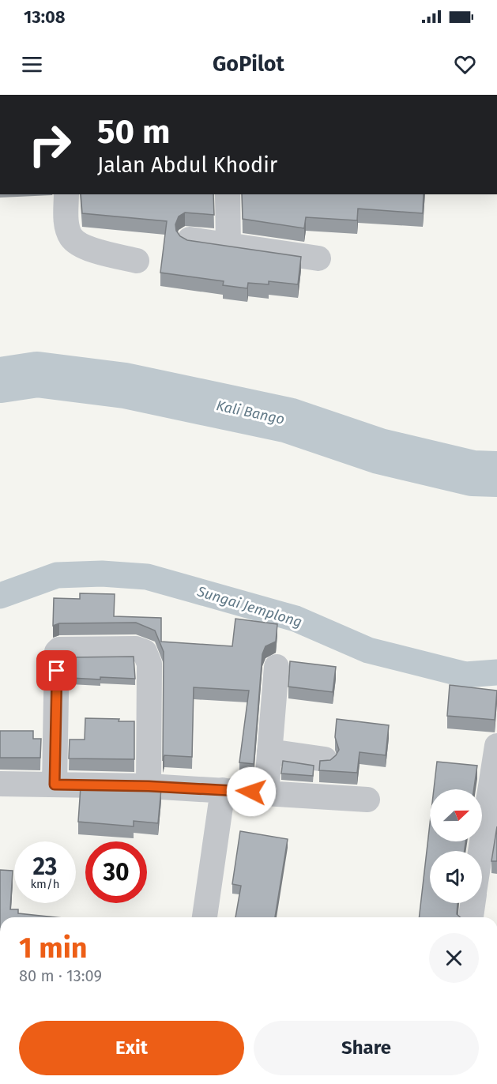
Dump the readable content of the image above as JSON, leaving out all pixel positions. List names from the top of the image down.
{
  "water": ["Kali Bango", "Sungai Jemplong"],
  "north": "right",
  "page": {
    "status": "13:08",
    "header": "GoPilot",
    "turn": ["50 m", "Jalan Abdul Khodir"],
    "speed": "23 km/h",
    "limit": "30",
    "heading": ["1 min", "80 m · 13:09"],
    "buttons": ["Exit", "Share"]
  }
}
